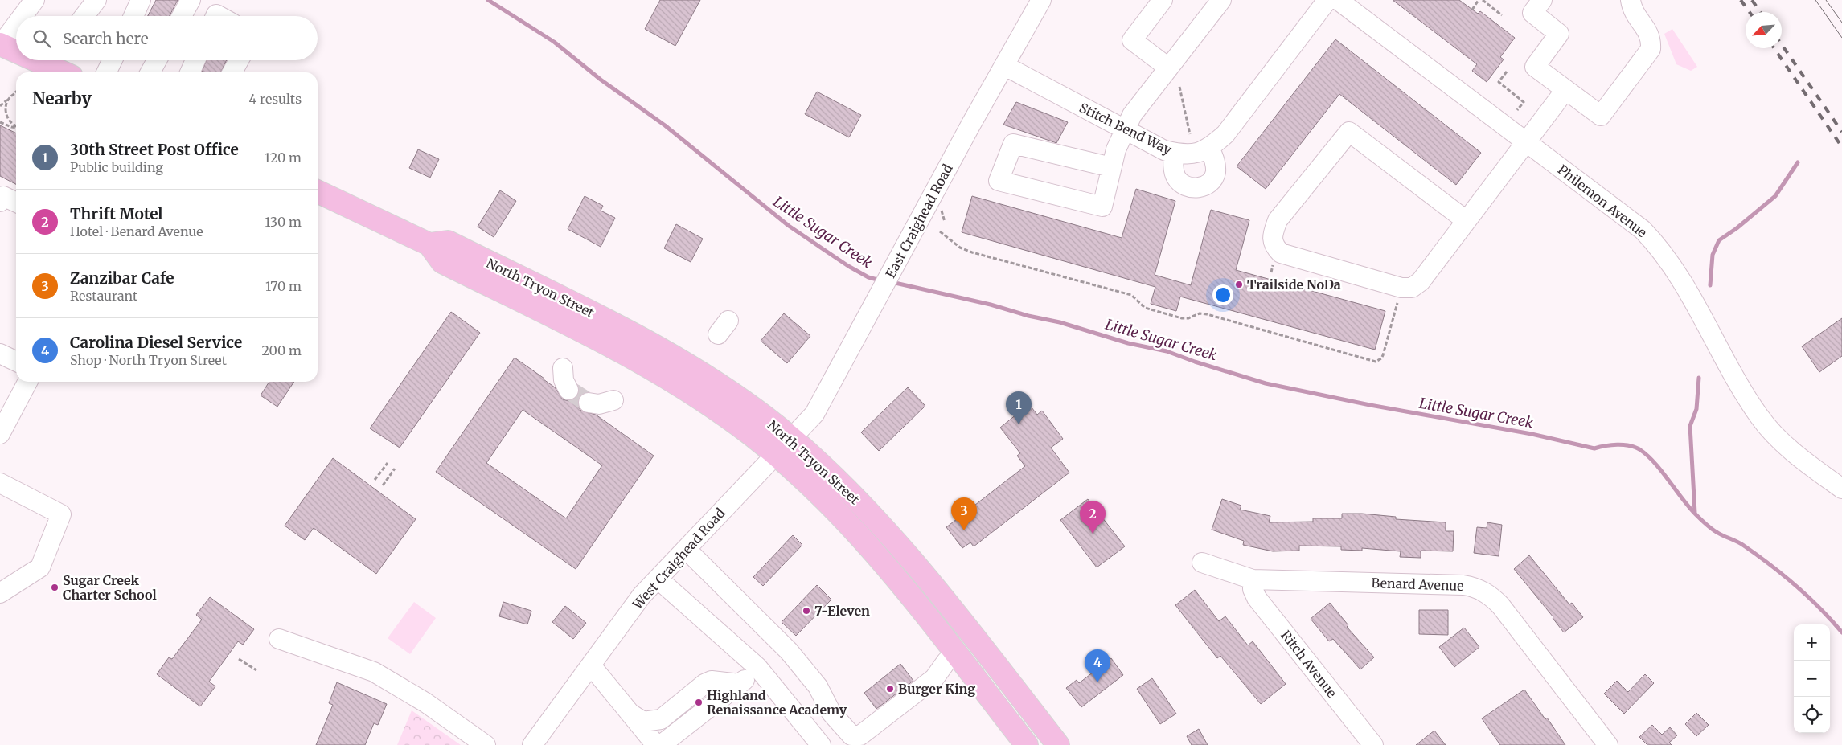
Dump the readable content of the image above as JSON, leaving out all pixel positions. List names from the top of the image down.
{
  "streets": {
    "main road": ["North Tryon Street"],
    "street": [
      "Stitch Bend Way",
      "Philemon Avenue",
      "East Craighead Road",
      "West Craighead Road",
      "Benard Avenue",
      "Ritch Avenue"
    ]
  },
  "crossings": [
    ["Stitch Bend Way", "East Craighead Road"],
    ["East Craighead Road", "North Tryon Street"],
    ["East Craighead Road", "West Craighead Road"],
    ["North Tryon Street", "West Craighead Road"],
    ["Benard Avenue", "Ritch Avenue"]
  ],
  "water": ["Little Sugar Creek"],
  "places": [
    "Trailside NoDa",
    "Sugar Creek Charter School",
    "7-Eleven",
    "Burger King",
    "Highland Renaissance Academy"
  ],
  "north": "bottom left",
  "page": {
    "search": "Search here",
    "heading": ["Nearby", "4 results"],
    "list": [
      {
        "mark": "1",
        "name": "30th Street Post Office",
        "note": "Public building",
        "value": "120 m"
      },
      {
        "mark": "2",
        "name": "Thrift Motel",
        "note": "Hotel · Benard Avenue",
        "value": "130 m"
      },
      {
        "mark": "3",
        "name": "Zanzibar Cafe",
        "note": "Restaurant",
        "value": "170 m"
      },
      {
        "mark": "4",
        "name": "Carolina Diesel Service",
        "note": "Shop · North Tryon Street",
        "value": "200 m"
      }
    ],
    "pins": [
      "1",
      "3",
      "2",
      "4"
    ],
    "map_buttons": ["+", "−"]
  }
}
